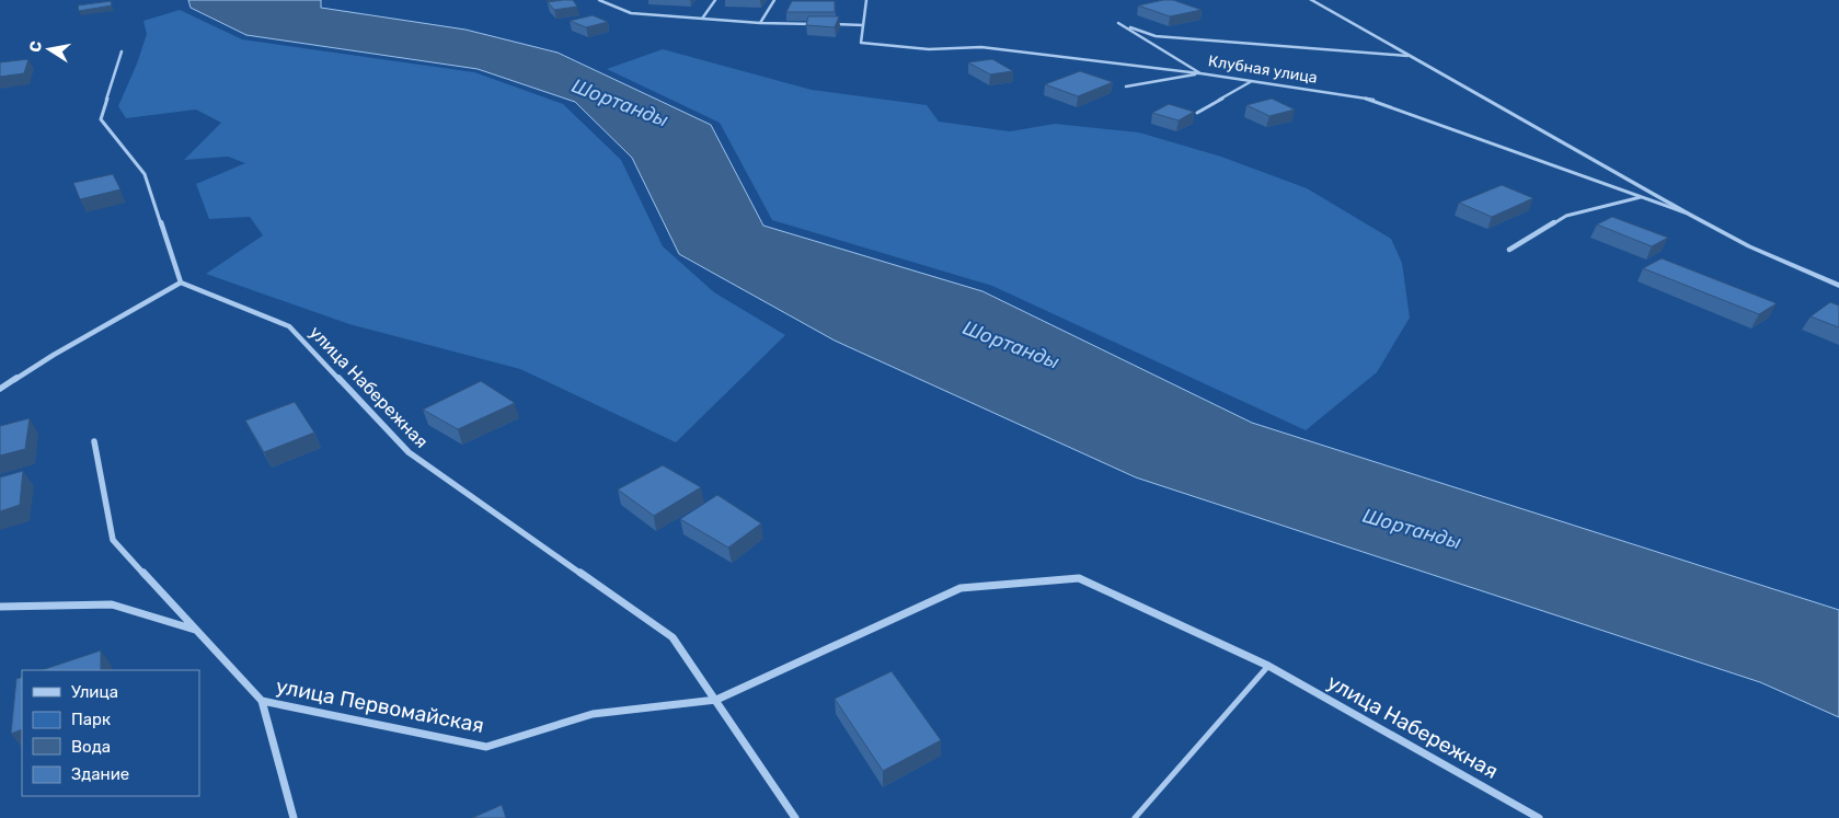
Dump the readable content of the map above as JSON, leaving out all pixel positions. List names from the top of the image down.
{
  "streets": {
    "street": ["Клубная улица", "улица Набережная", "улица Первомайская"]
  },
  "crossings": [
    ["улица Набережная", "улица Первомайская"]
  ],
  "water": ["Шортанды"],
  "legend": [
    "Улица",
    "Парк",
    "Вода",
    "Здание"
  ],
  "north": "left"
}
